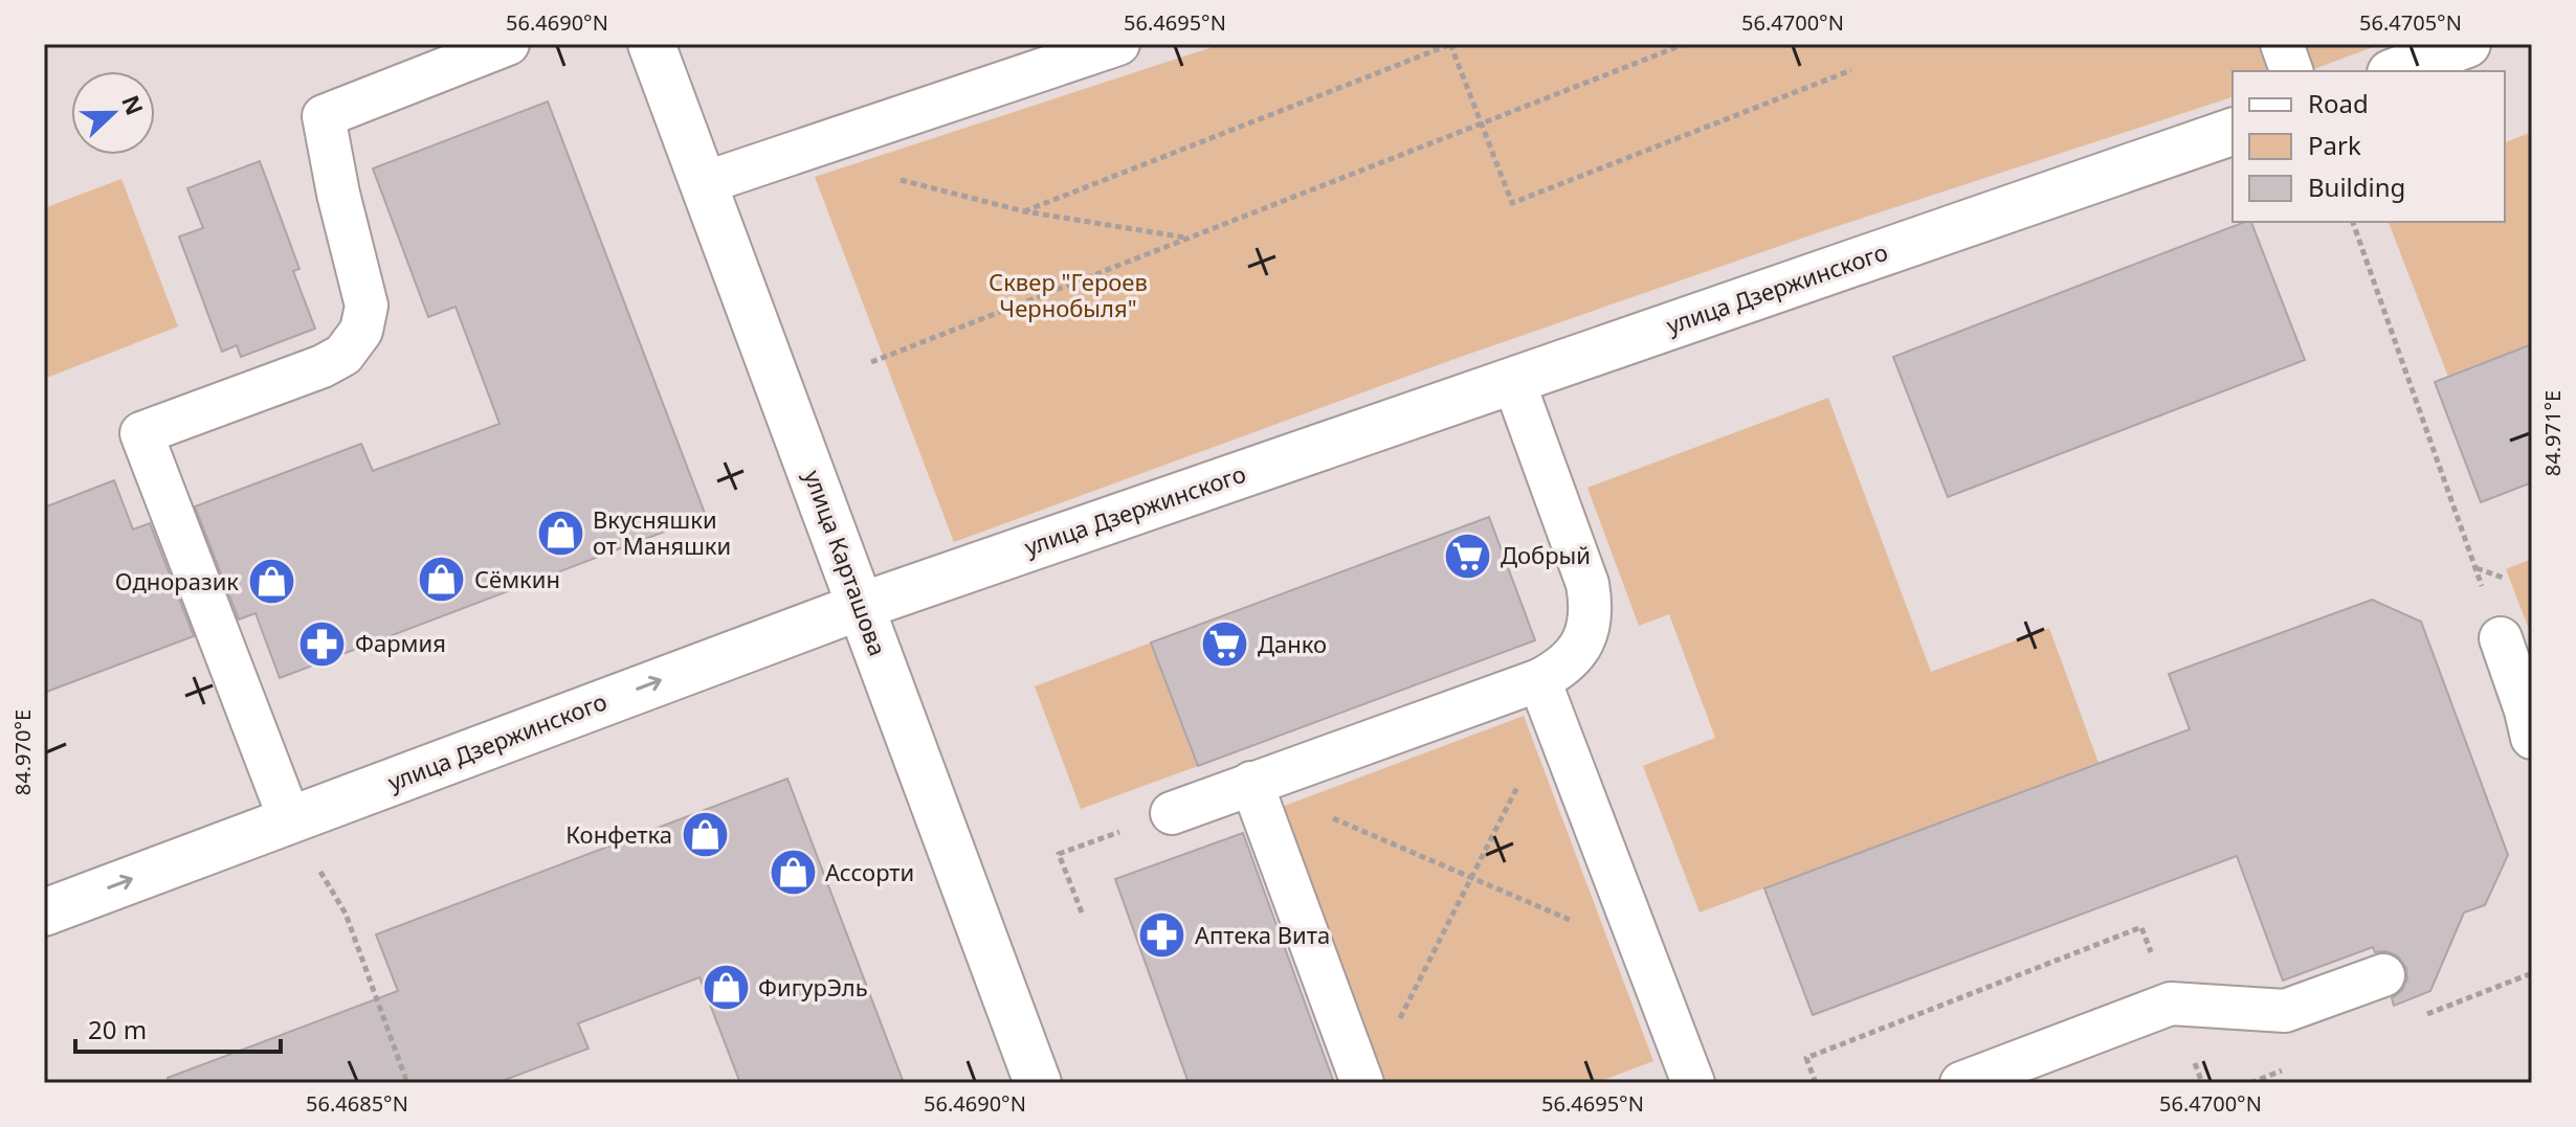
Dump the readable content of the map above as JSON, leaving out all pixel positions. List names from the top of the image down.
{
  "streets": {
    "street": ["улица Дзержинского", "улица Карташова"]
  },
  "crossings": [
    ["улица Дзержинского", "улица Карташова"]
  ],
  "one_way": ["улица Дзержинского"],
  "parks": ["Сквер \"Героев Чернобыля\""],
  "places": {
    "shop": [
      "Вкусняшки от Маняшки",
      "Сёмкин",
      "Одноразик",
      "Конфетка",
      "Ассорти",
      "ФигурЭль"
    ],
    "supermarket": ["Добрый", "Данко"],
    "pharmacy": ["Фармия", "Аптека Вита"]
  },
  "legend": ["Road", "Park", "Building"],
  "scale_bar": "20 m",
  "north": "right",
  "coordinates": [
    "56.4690°N",
    "56.4695°N",
    "56.4700°N",
    "56.4705°N",
    "84.971°E",
    "84.970°E",
    "56.4685°N"
  ]
}
